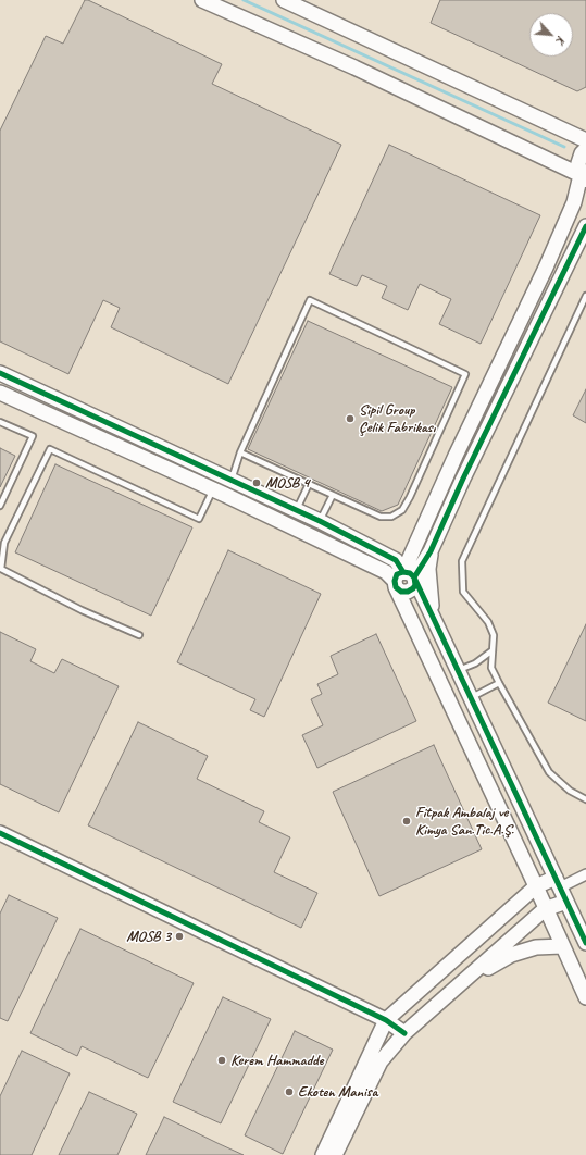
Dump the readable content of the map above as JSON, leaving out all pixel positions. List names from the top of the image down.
{
  "places": [
    "Sipil Group Çelik Fabrikası",
    "MOSB 4",
    "Fitpak Ambalaj ve Kimya San.Tic.A.Ş.",
    "MOSB 3",
    "Kerem Hammadde",
    "Ekoten Manisa"
  ],
  "north": "bottom right"
}
